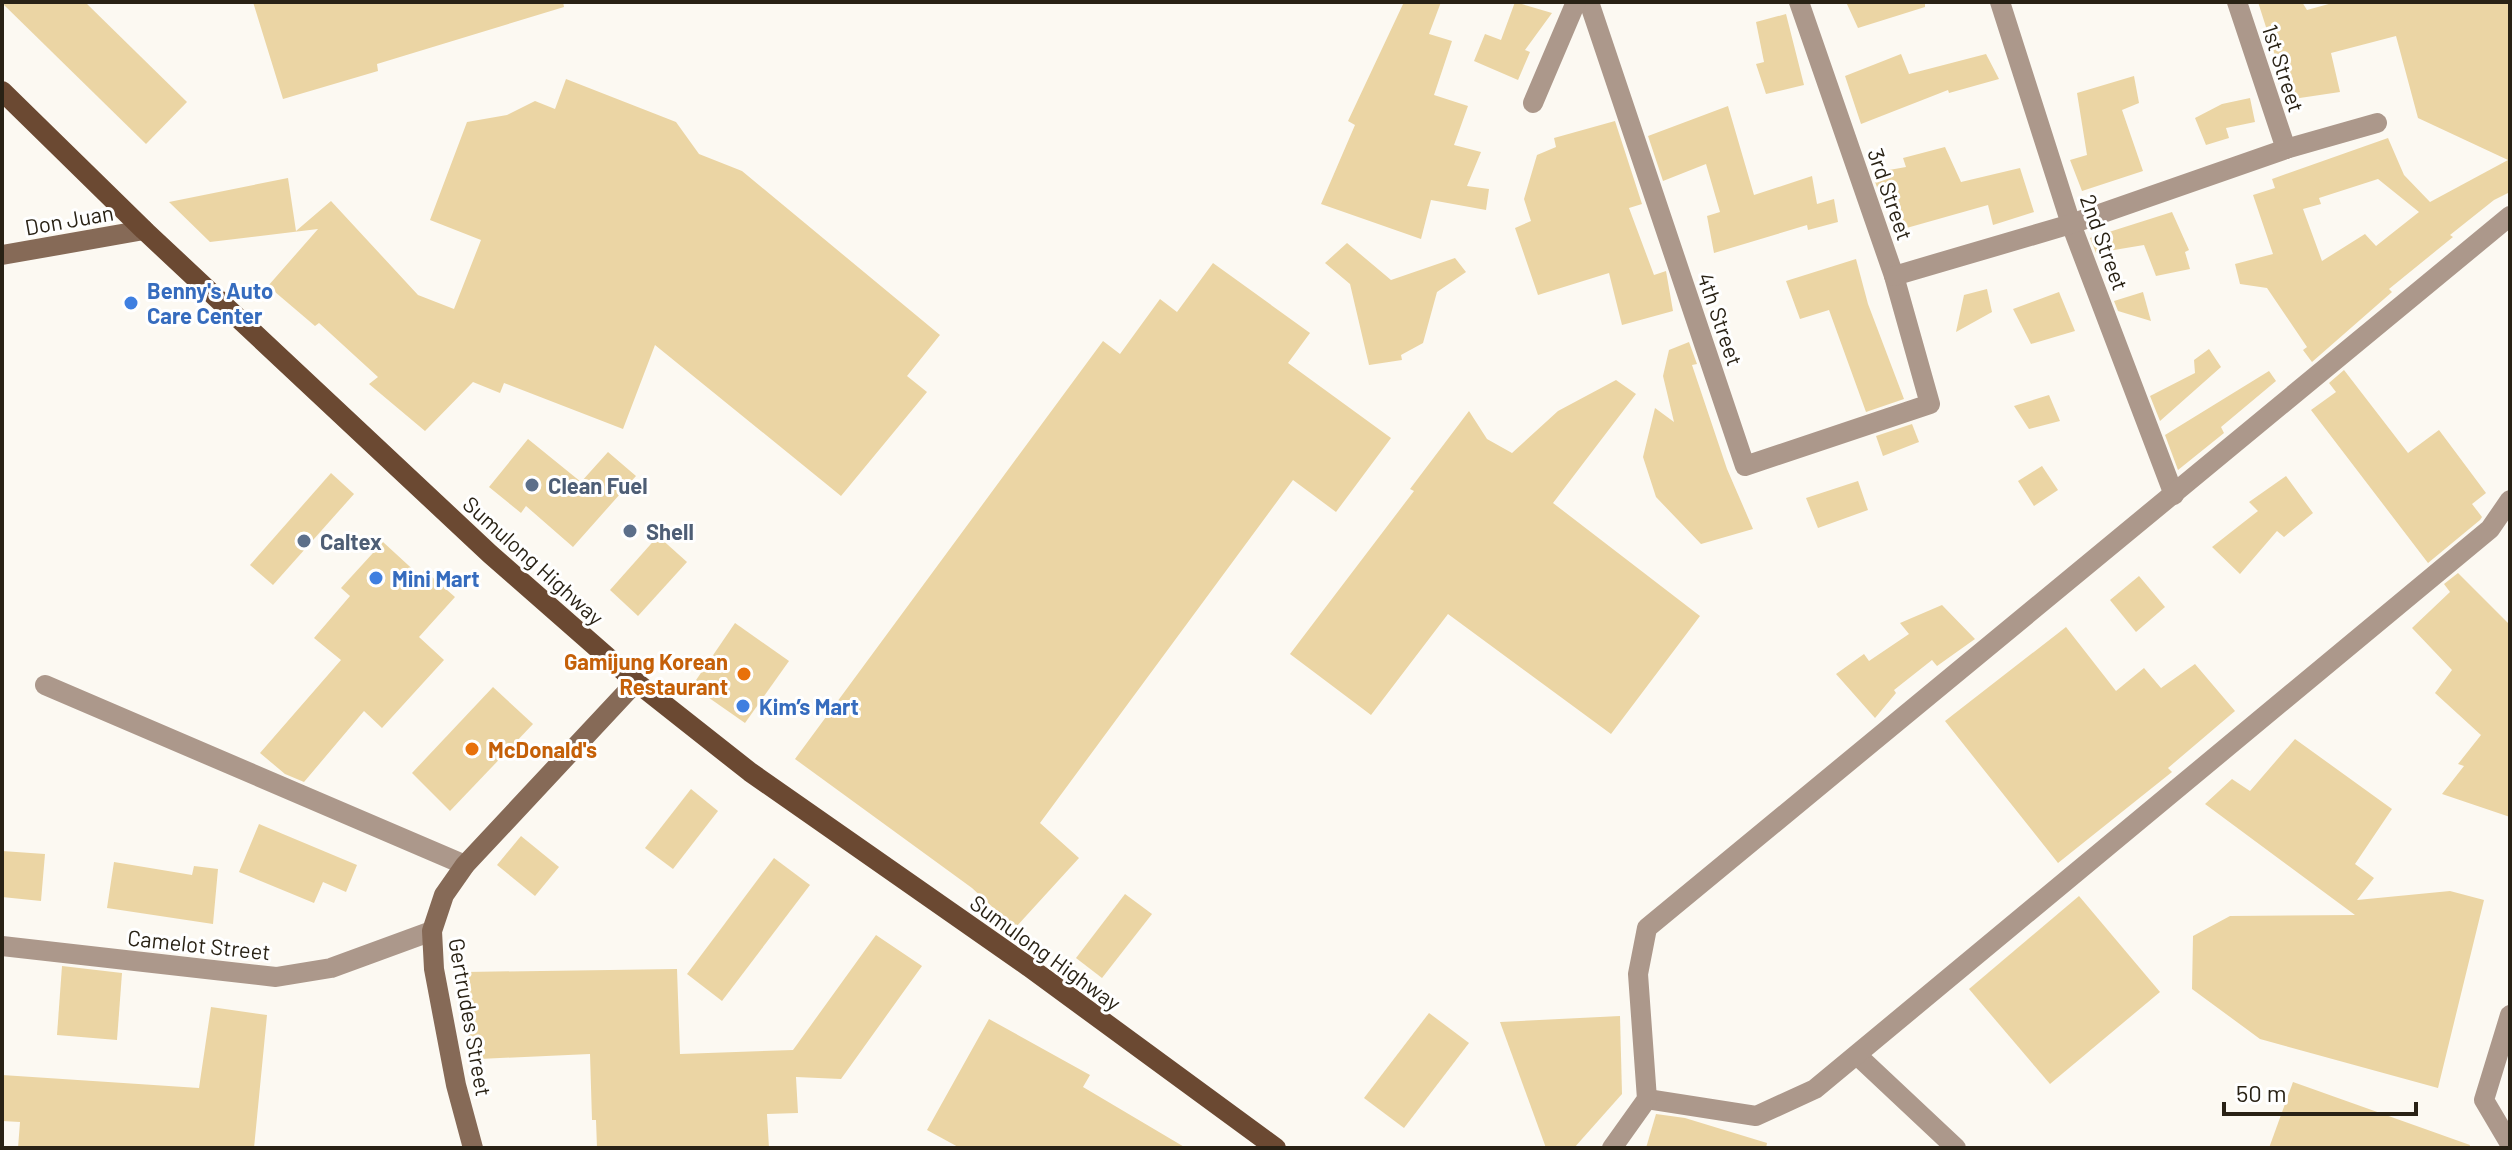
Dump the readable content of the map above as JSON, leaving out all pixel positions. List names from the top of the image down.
{
  "streets": {
    "main road": ["Sumulong Highway"],
    "street": [
      "1st Street",
      "3rd Street",
      "Don Juan",
      "2nd Street",
      "4th Street",
      "Camelot Street",
      "Gertrudes Street"
    ]
  },
  "crossings": [
    ["3rd Street", "4th Street"],
    ["Don Juan", "Sumulong Highway"],
    ["Sumulong Highway", "Gertrudes Street"],
    ["Camelot Street", "Gertrudes Street"]
  ],
  "places": [
    "Benny's Auto Care Center",
    "Clean Fuel",
    "Shell",
    "Caltex",
    "Mini Mart",
    "Gamijung Korean Restaurant",
    "Kim’s Mart",
    "McDonald's"
  ],
  "scale_bar": "50 m"
}
